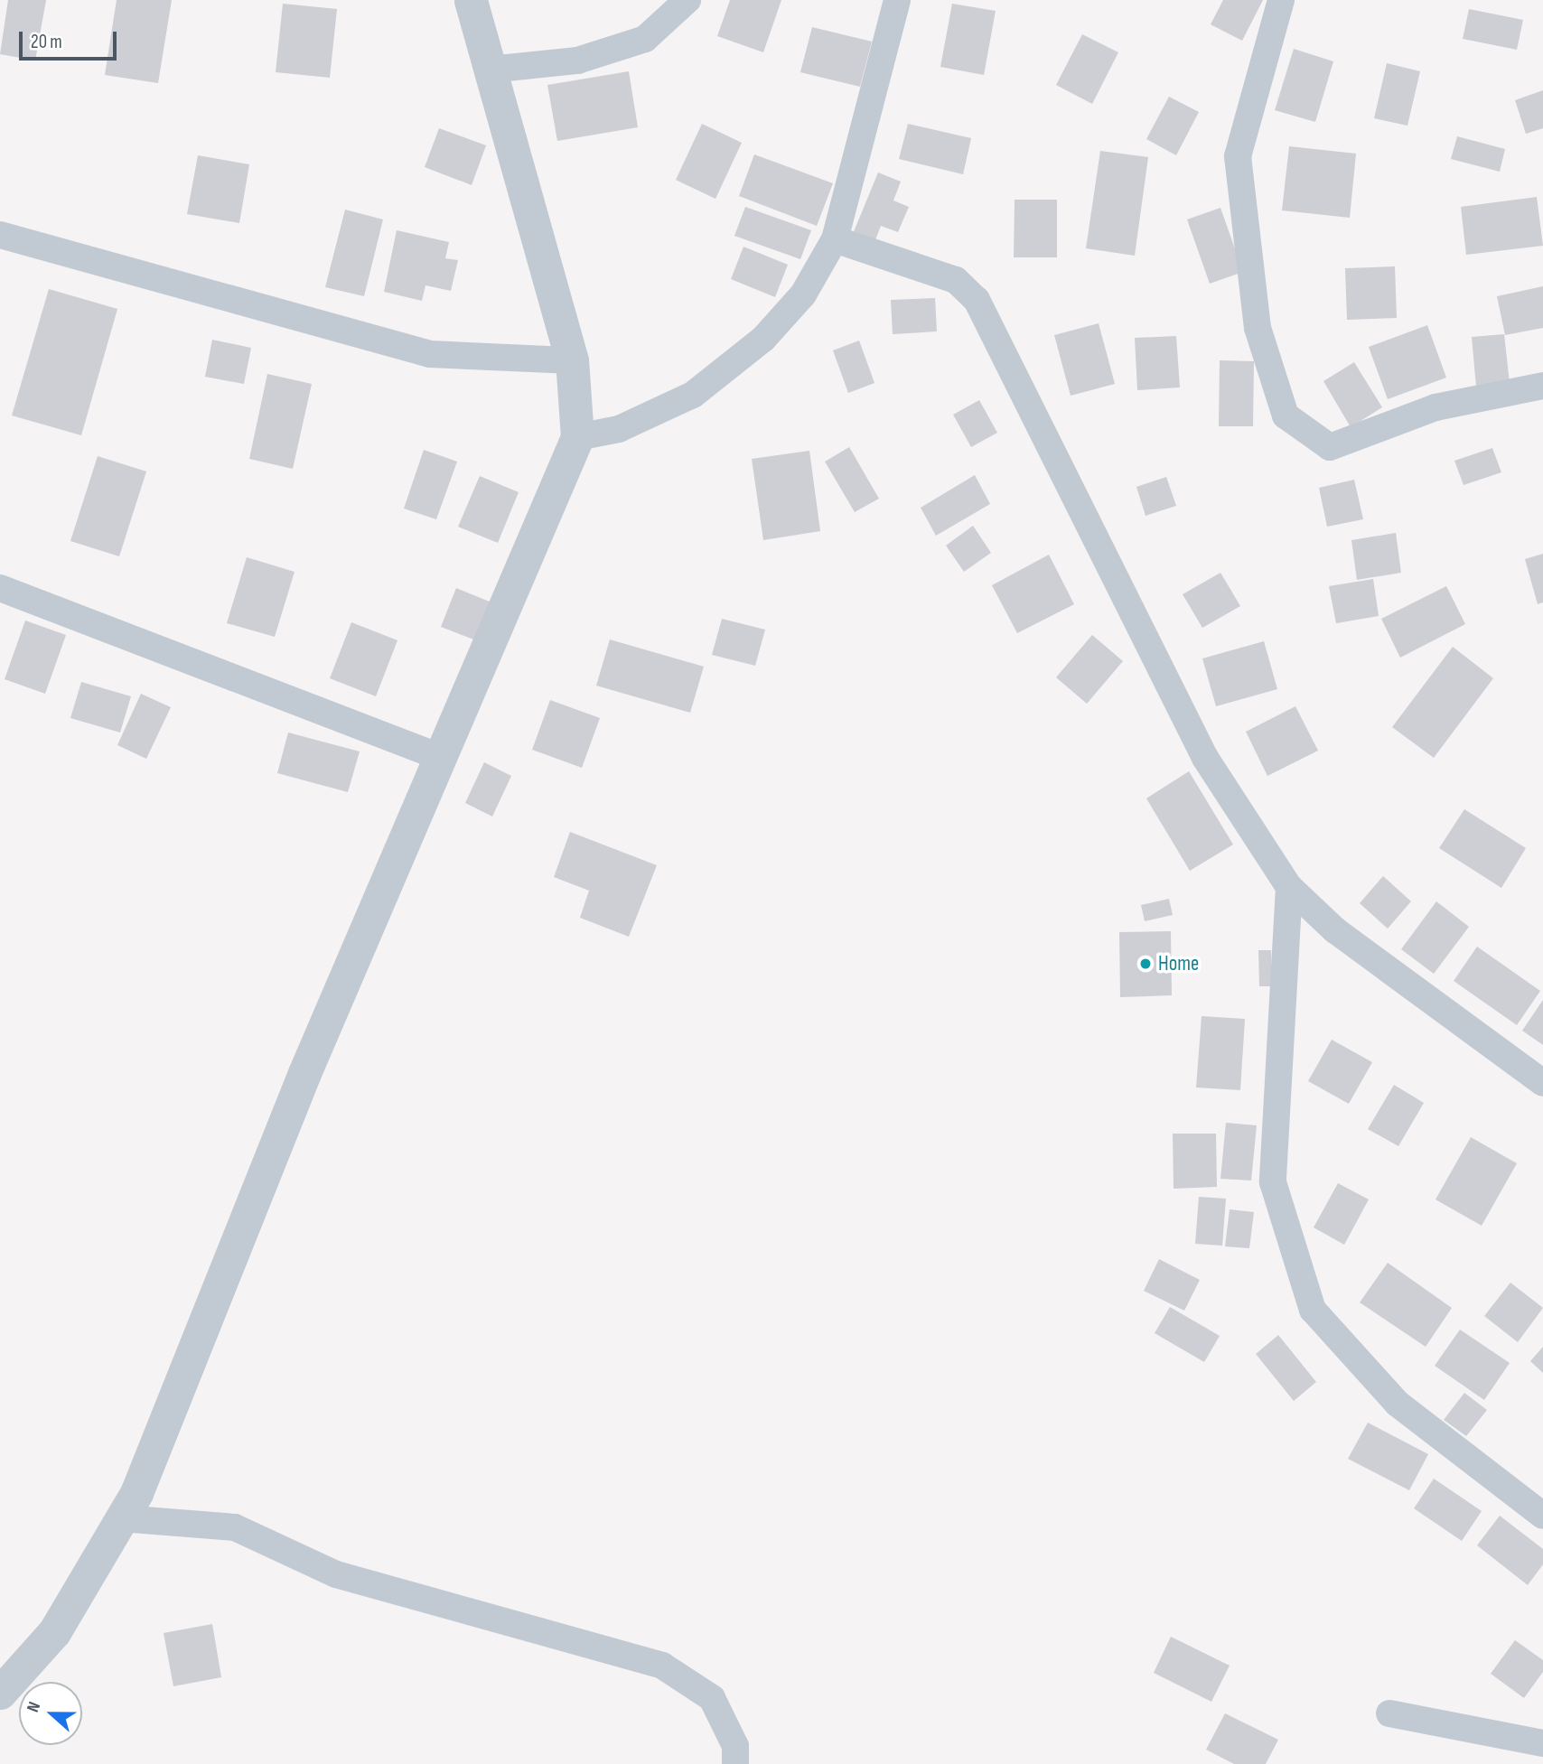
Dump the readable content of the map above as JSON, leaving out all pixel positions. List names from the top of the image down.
{
  "places": ["Home"],
  "scale_bar": "20 m",
  "north": "left"
}
